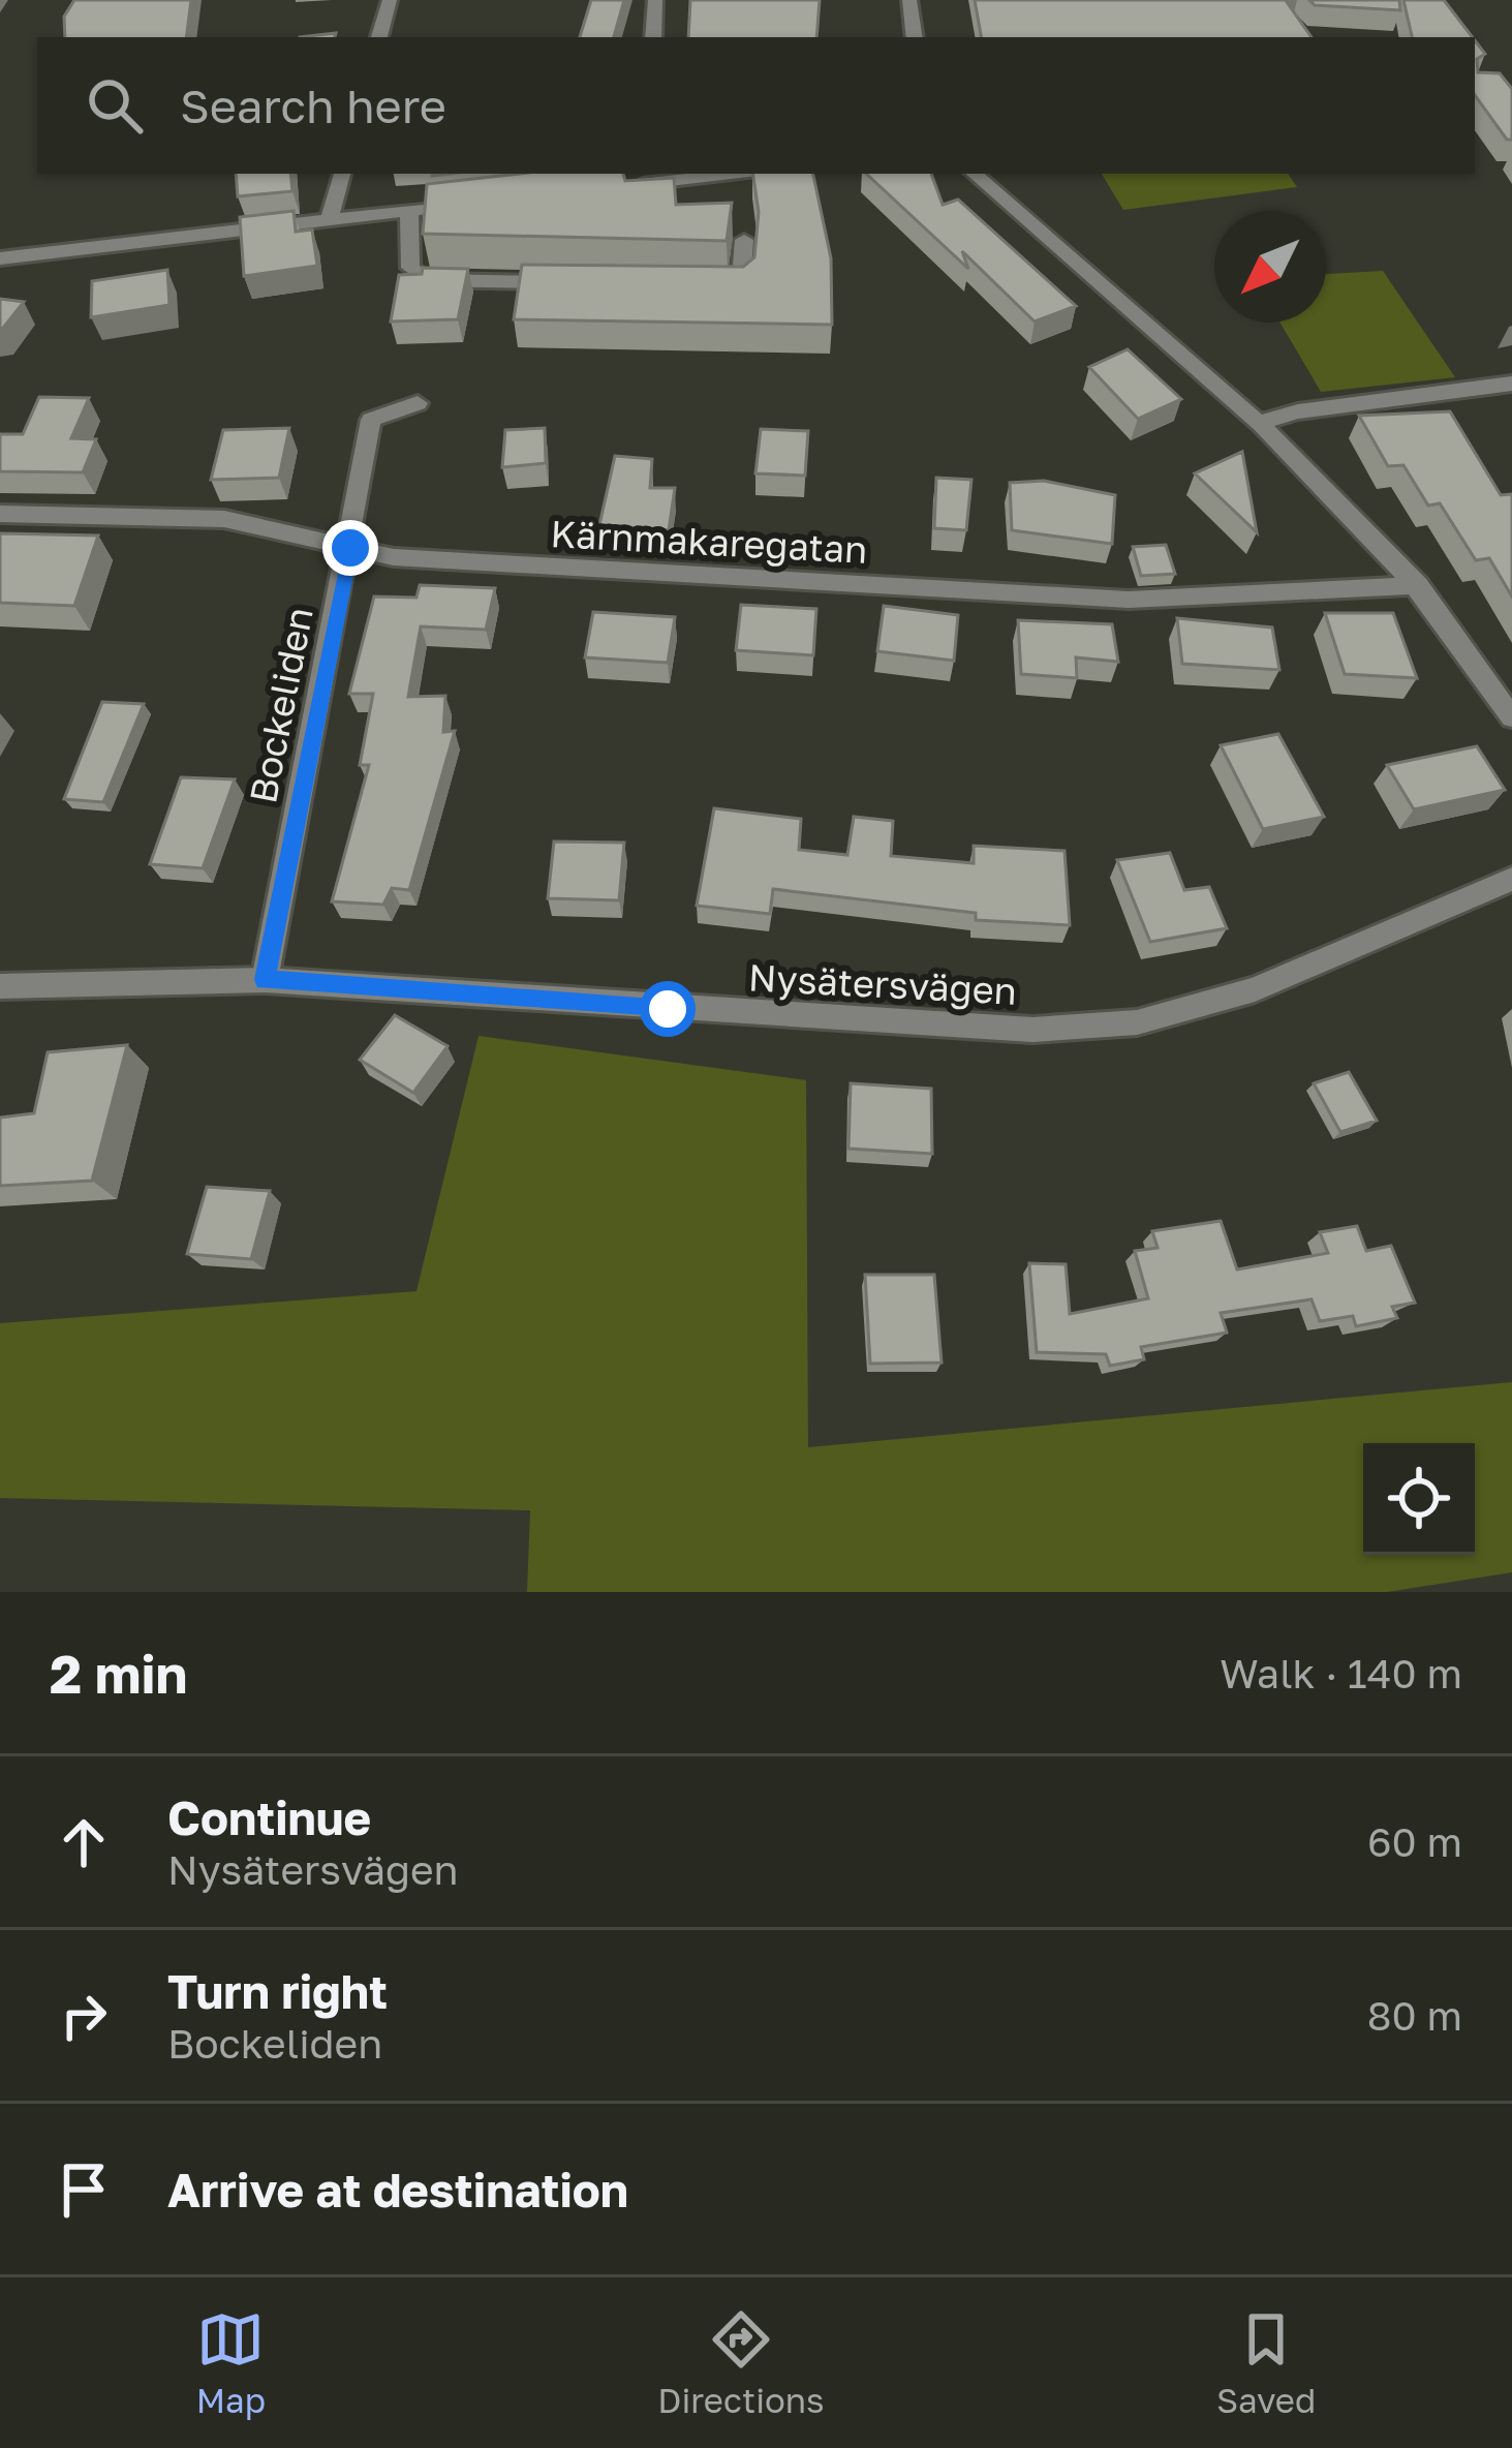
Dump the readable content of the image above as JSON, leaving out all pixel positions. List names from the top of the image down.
{
  "streets": {
    "street": ["Kärnmakaregatan", "Bockeliden", "Nysätersvägen"]
  },
  "crossings": [
    ["Kärnmakaregatan", "Bockeliden"],
    ["Bockeliden", "Nysätersvägen"]
  ],
  "north": "bottom left",
  "page": {
    "search": "Search here",
    "heading": ["2 min", "Walk · 140 m"],
    "list": [
      ["Continue", "Nysätersvägen", "60 m"],
      ["Turn right", "Bockeliden", "80 m"],
      "Arrive at destination"
    ],
    "nav": ["Map", "Directions", "Saved"]
  }
}
